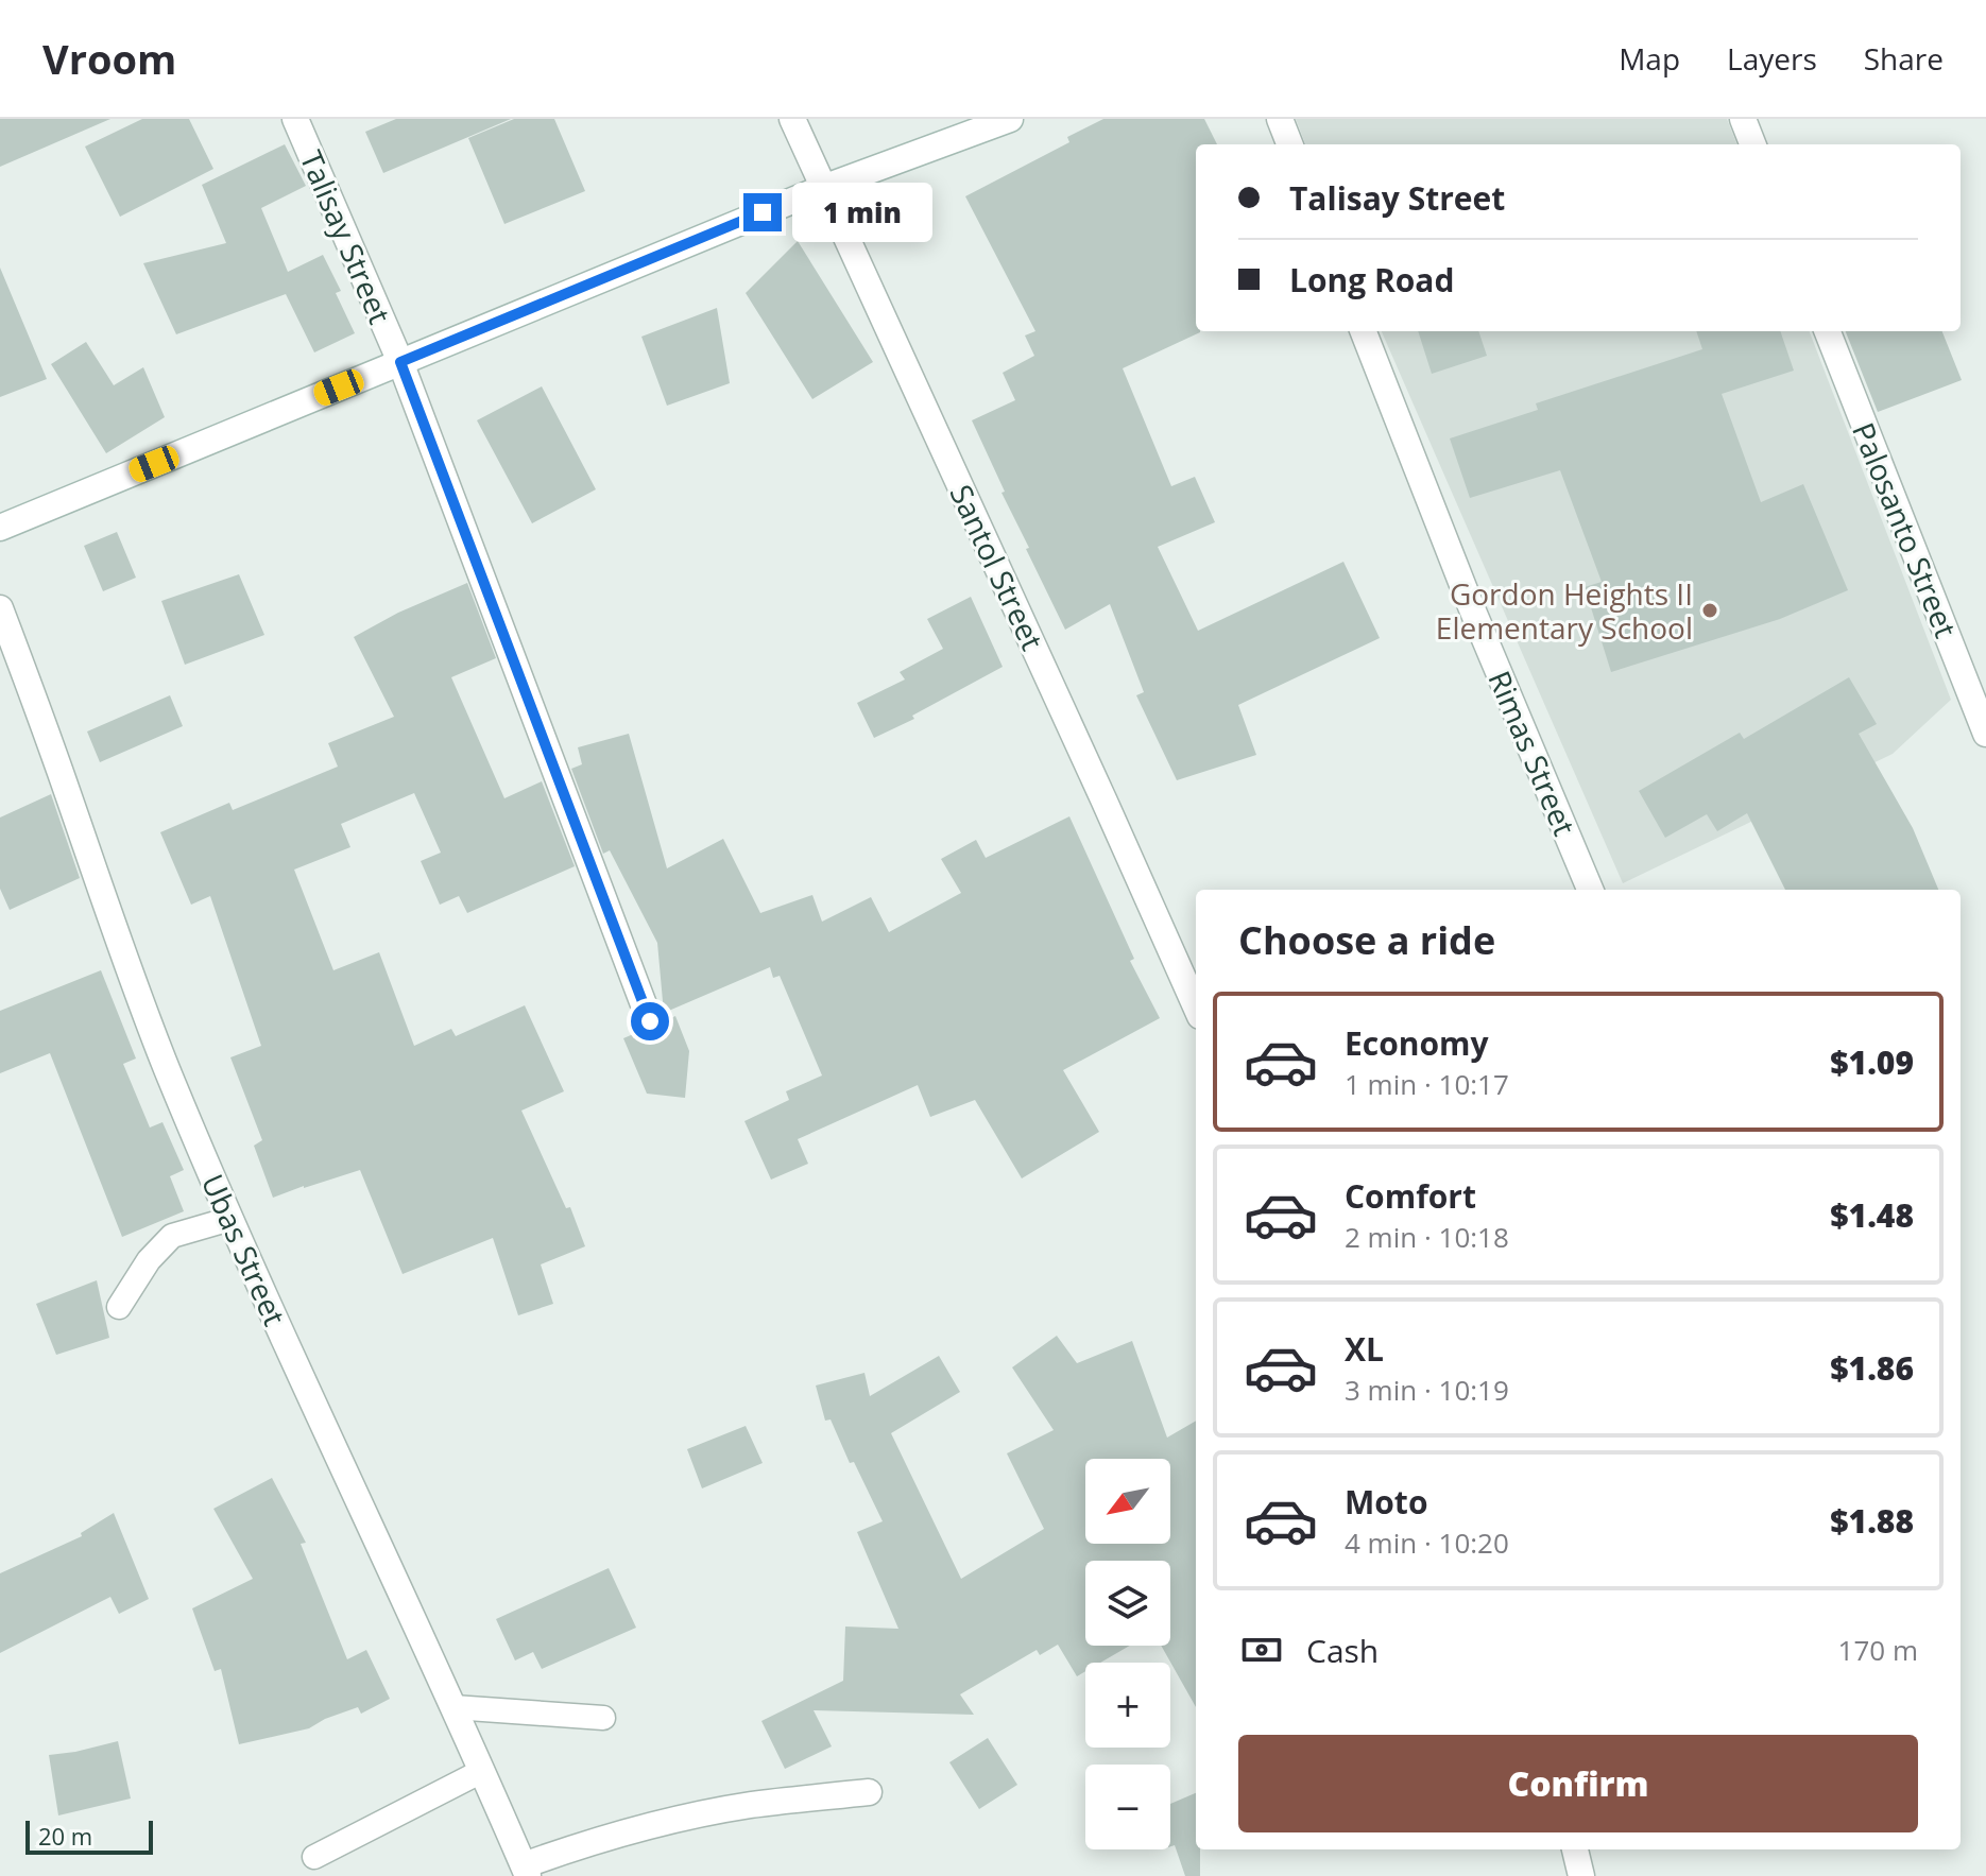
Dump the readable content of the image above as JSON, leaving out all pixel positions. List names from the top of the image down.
{
  "streets": {
    "street": [
      "Talisay Street",
      "Palosanto Street",
      "Santol Street",
      "Rimas Street",
      "Ubas Street"
    ]
  },
  "places": ["Gordon Heights II Elementary School"],
  "scale_bar": "20 m",
  "north": "bottom left",
  "page": {
    "header": "Vroom",
    "nav": ["Map", "Layers", "Share"],
    "banner": ["Talisay Street", "Long Road"],
    "bubble": "1 min",
    "heading": "Choose a ride",
    "list": [
      {
        "name": "Economy",
        "note": "1 min · 10:17",
        "value": "$1.09"
      },
      {
        "name": "Comfort",
        "note": "2 min · 10:18",
        "value": "$1.48"
      },
      {
        "name": "XL",
        "note": "3 min · 10:19",
        "value": "$1.86"
      },
      {
        "name": "Moto",
        "note": "4 min · 10:20",
        "value": "$1.88"
      }
    ],
    "map_buttons": ["+", "−"],
    "pay": ["Cash", "170 m"],
    "buttons": "Confirm",
    "scale": "20 m"
  }
}
